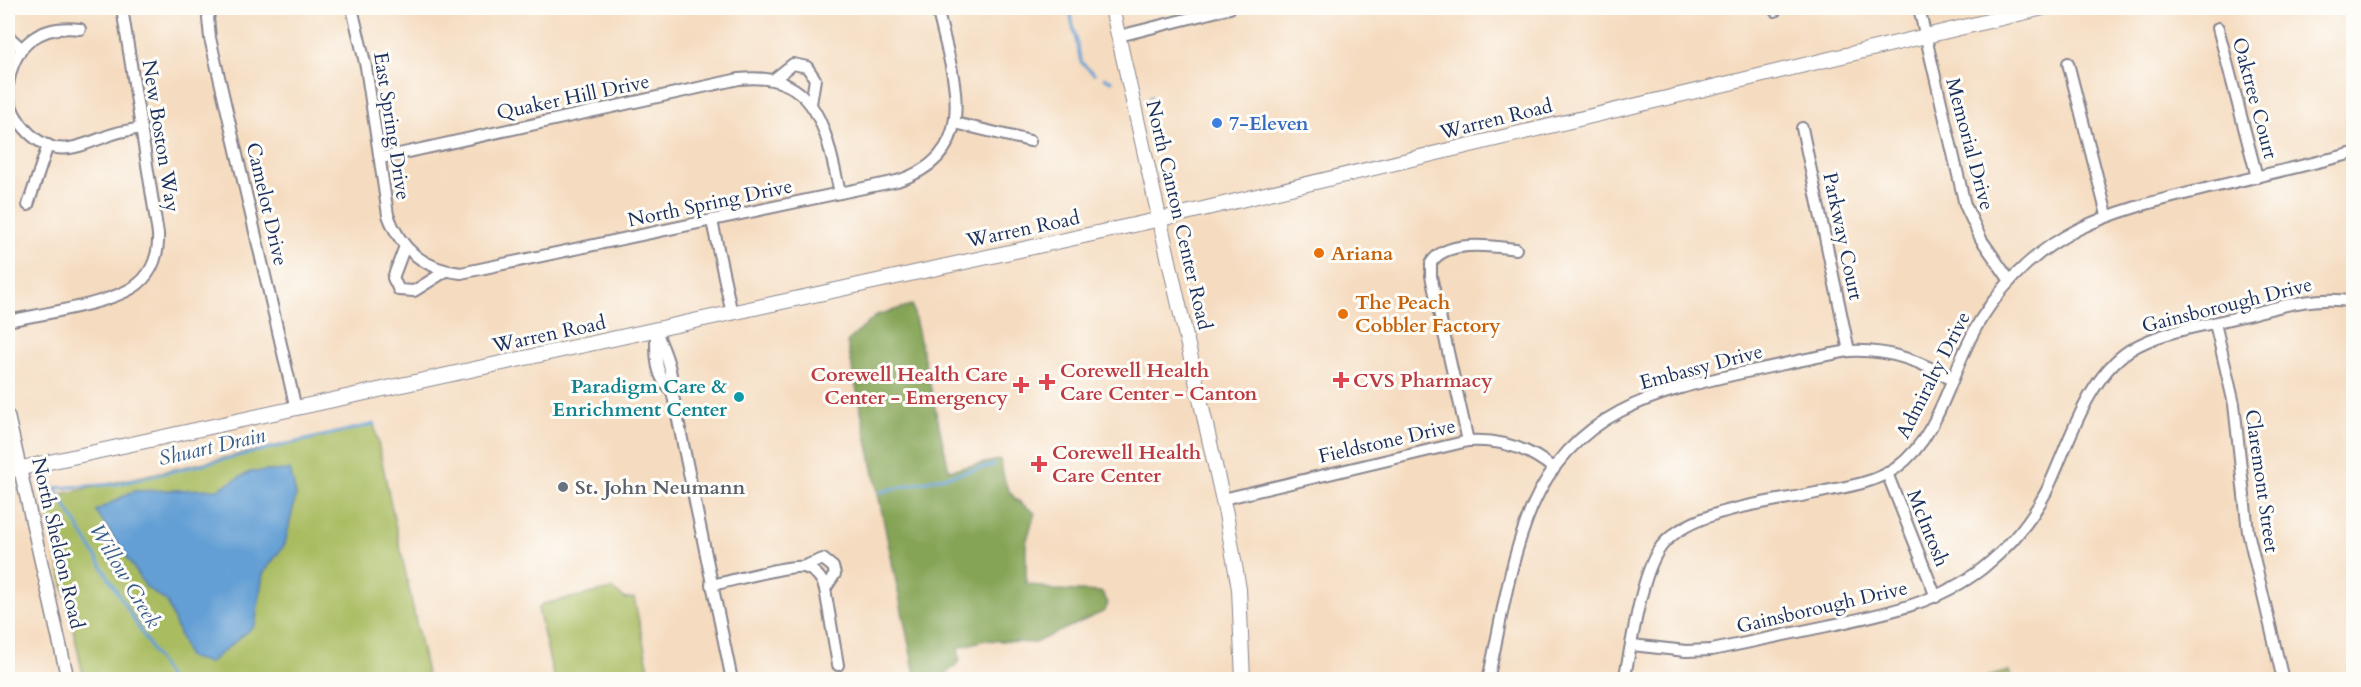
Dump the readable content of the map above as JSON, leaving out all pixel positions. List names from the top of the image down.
{
  "streets": {
    "main road": ["Warren Road", "North Canton Center Road"],
    "street": [
      "Quaker Hill Drive",
      "Oaktree Court",
      "East Spring Drive",
      "New Boston Way",
      "Memorial Drive",
      "North Spring Drive",
      "Camelot Drive",
      "Parkway Court",
      "Gainsborough Drive",
      "Embassy Drive",
      "Admiralty Drive",
      "Fieldstone Drive",
      "Claremont Street",
      "McIntosh",
      "North Sheldon Road"
    ]
  },
  "crossings": [
    ["Quaker Hill Drive", "East Spring Drive"],
    ["Quaker Hill Drive", "North Spring Drive"],
    ["Oaktree Court", "Admiralty Drive"],
    ["Warren Road", "Memorial Drive"],
    ["Warren Road", "Camelot Drive"],
    ["Warren Road", "North Canton Center Road"],
    ["Warren Road", "North Sheldon Road"],
    ["East Spring Drive", "North Spring Drive"],
    ["Memorial Drive", "Admiralty Drive"],
    ["North Canton Center Road", "Fieldstone Drive"],
    ["Parkway Court", "Embassy Drive"],
    ["Gainsborough Drive", "Admiralty Drive"],
    ["Gainsborough Drive", "Claremont Street"],
    ["Gainsborough Drive", "McIntosh"],
    ["Embassy Drive", "Admiralty Drive"],
    ["Embassy Drive", "Fieldstone Drive"],
    ["Admiralty Drive", "McIntosh"]
  ],
  "water": ["Shuart Drain", "Willow Creek"],
  "places": {
    "other": [
      "7-Eleven",
      "Ariana",
      "The Peach Cobbler Factory",
      "Paradigm Care & Enrichment Center",
      "St. John Neumann"
    ],
    "health": [
      "CVS Pharmacy",
      "Corewell Health Care Center - Canton",
      "Corewell Health Care Center - Emergency",
      "Corewell Health Care Center"
    ]
  }
}
